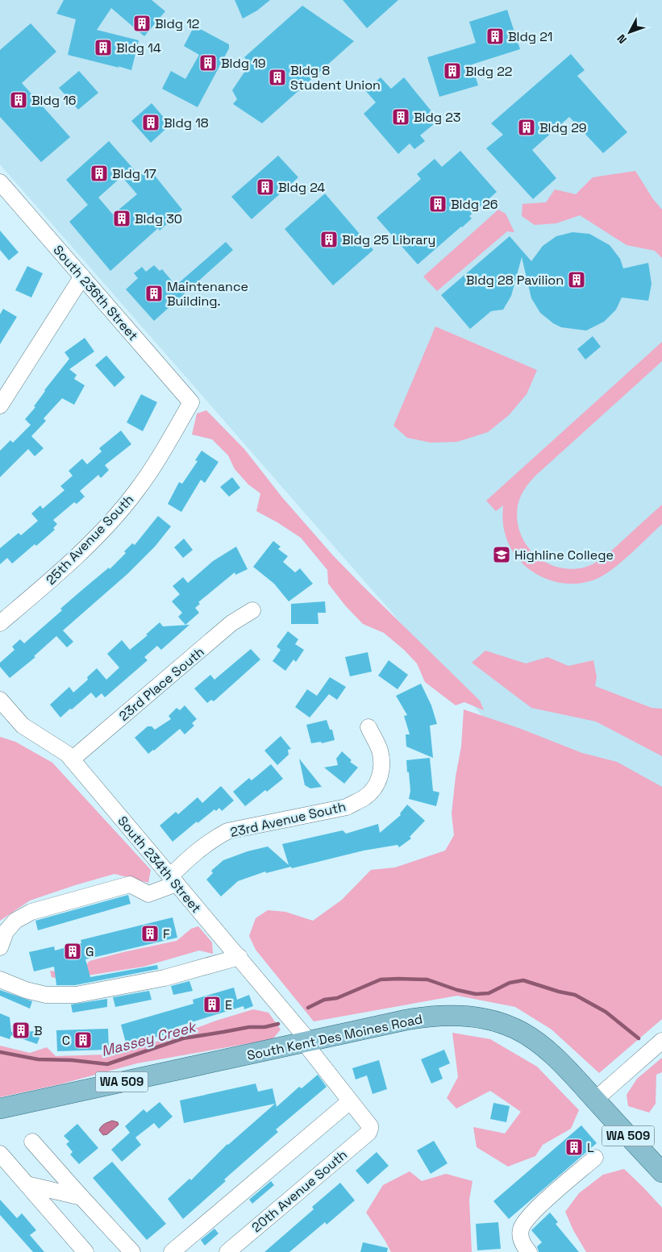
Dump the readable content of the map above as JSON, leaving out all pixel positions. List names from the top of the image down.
{
  "streets": {
    "main road": ["South Kent Des Moines Road", "WA 509"],
    "street": [
      "South 236th Street",
      "25th Avenue South",
      "23rd Place South",
      "23rd Avenue South",
      "South 234th Street",
      "20th Avenue South"
    ]
  },
  "crossings": [
    ["South 236th Street", "25th Avenue South"],
    ["23rd Place South", "South 234th Street"],
    ["23rd Avenue South", "South 234th Street"],
    ["South 234th Street", "South Kent Des Moines Road"],
    ["South 234th Street", "20th Avenue South"]
  ],
  "water": ["Massey Creek"],
  "places": {
    "building": [
      "Bldg 12",
      "Bldg 21",
      "Bldg 14",
      "Bldg 19",
      "Bldg 22",
      "Bldg 8 Student Union",
      "Bldg 16",
      "Bldg 23",
      "Bldg 18",
      "Bldg 29",
      "Bldg 17",
      "Bldg 24",
      "Bldg 26",
      "Bldg 30",
      "Bldg 25 Library",
      "Bldg 28 Pavilion",
      "Maintenance Building.",
      "F",
      "G",
      "E",
      "B",
      "C",
      "L"
    ],
    "school or university": ["Highline College"]
  },
  "north": "bottom left"
}
